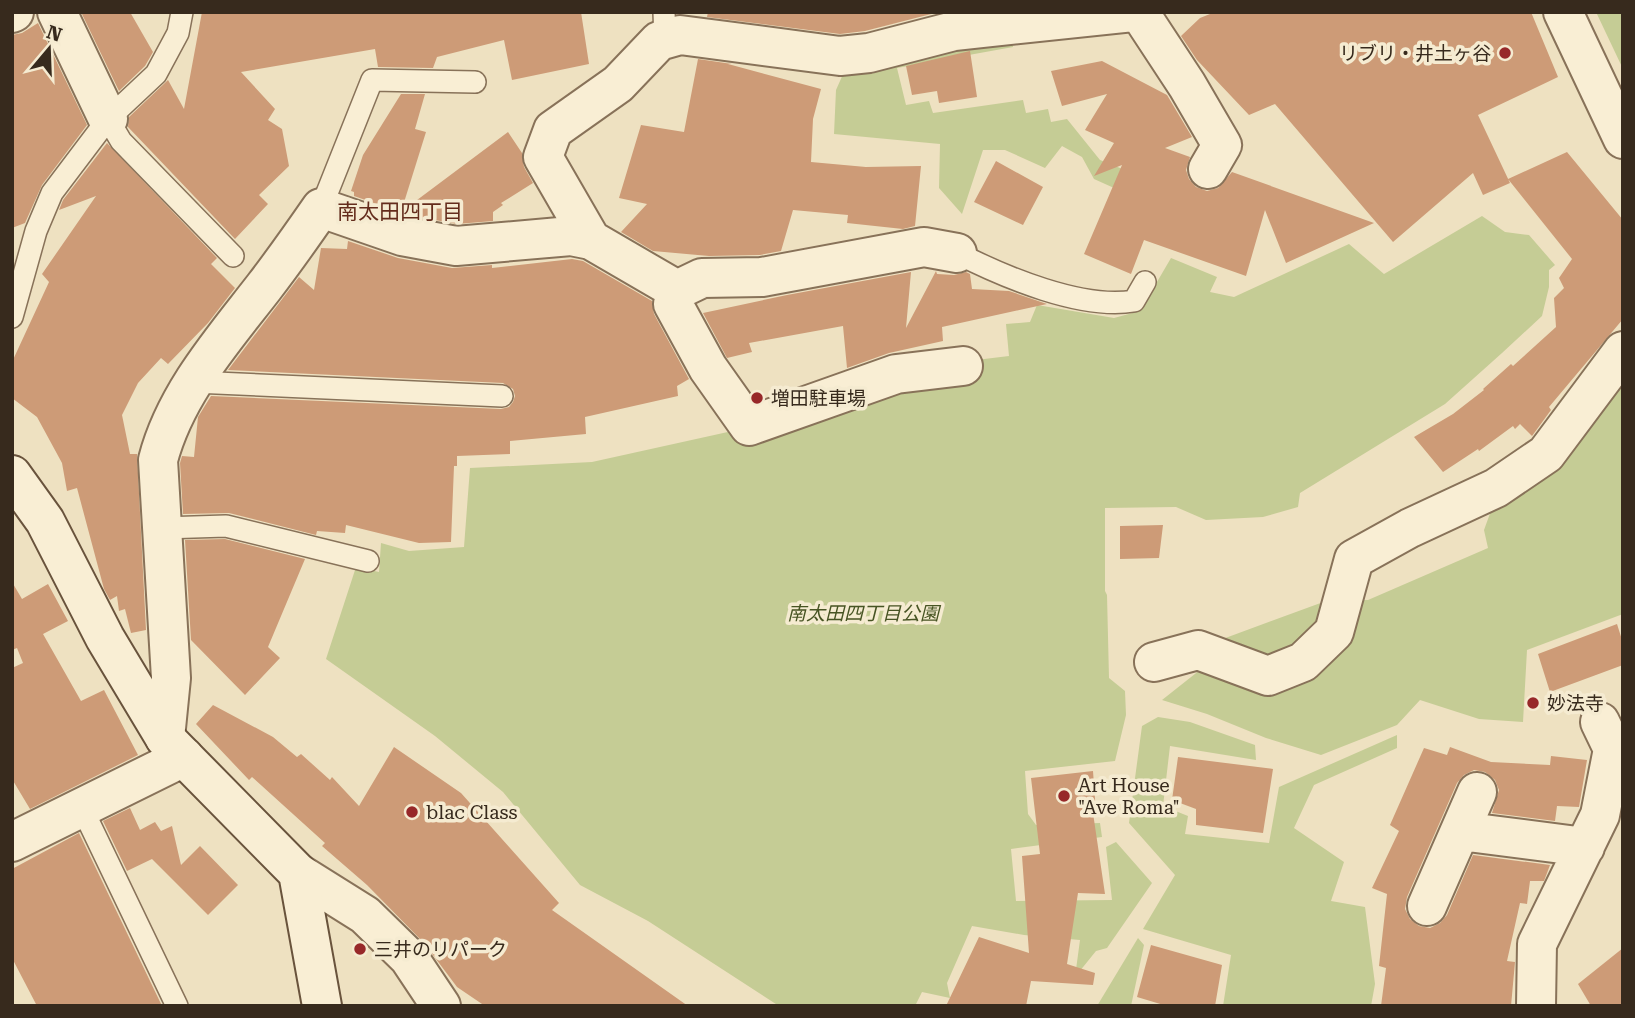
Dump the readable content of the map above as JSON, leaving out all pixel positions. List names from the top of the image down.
{
  "districts": ["南太田四丁目"],
  "parks": ["南太田四丁目公園"],
  "places": [
    "リブリ・井土ヶ谷",
    "増田駐車場",
    "妙法寺",
    "Art House \"Ave Roma\"",
    "blac Class",
    "三井のリパーク"
  ],
  "north": "top"
}
